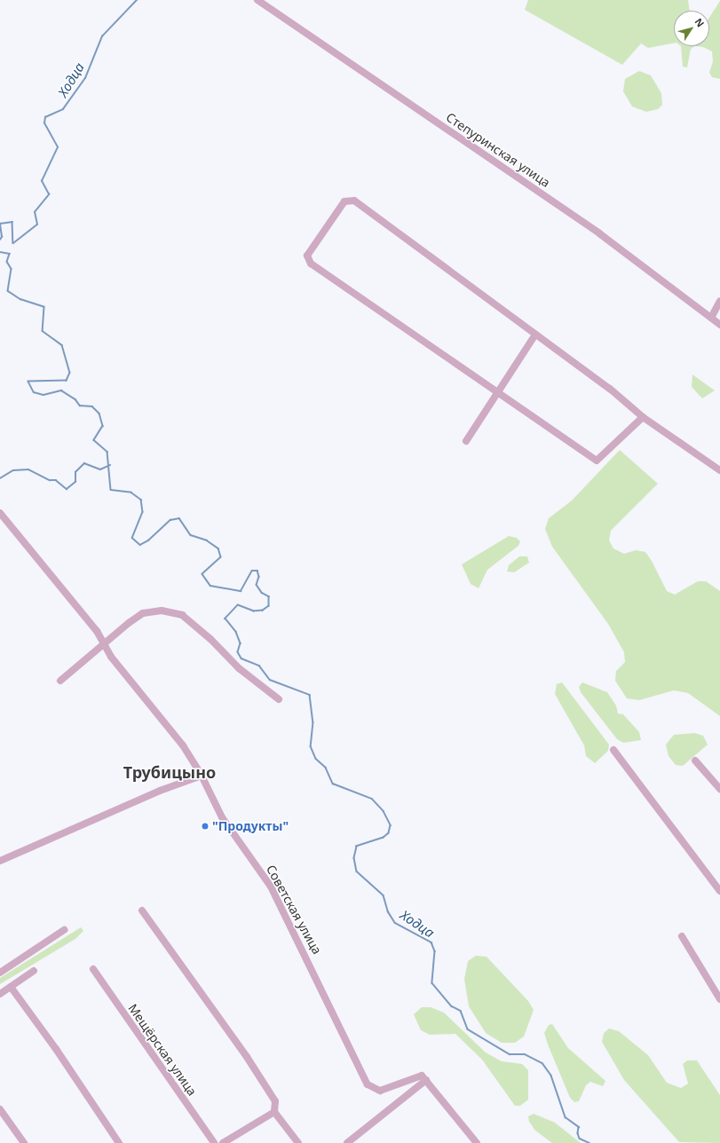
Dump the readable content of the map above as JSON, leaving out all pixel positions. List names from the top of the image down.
{
  "streets": {
    "street": ["Степуринская улица", "Советская улица", "Мещёрская улица"]
  },
  "districts": ["Трубицыно"],
  "water": ["Ходца"],
  "places": ["\"Продукты\""],
  "north": "top right"
}
